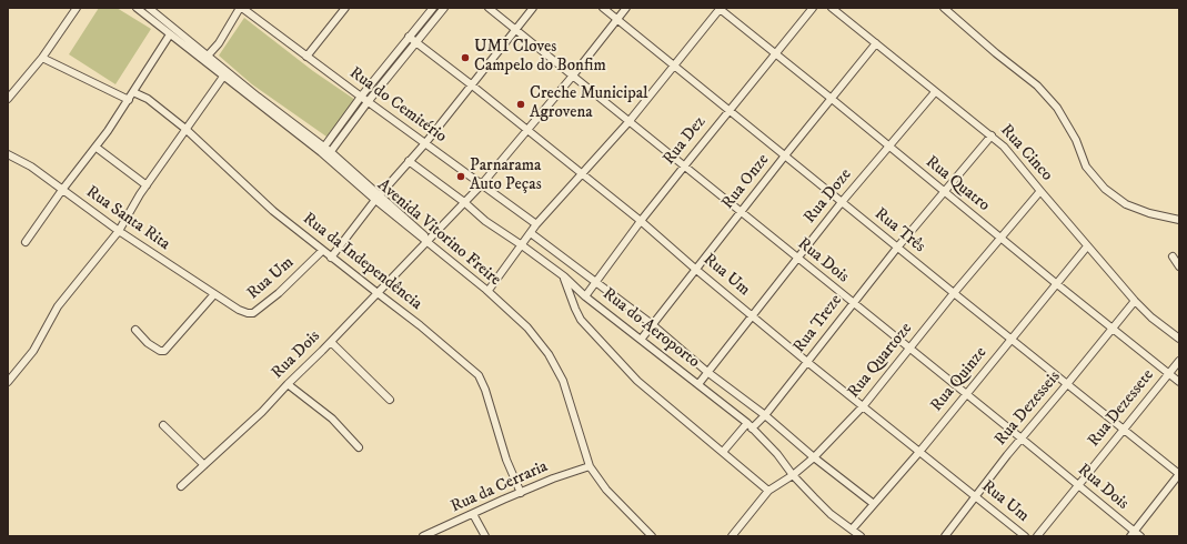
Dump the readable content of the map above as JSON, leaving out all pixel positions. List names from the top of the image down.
{
  "streets": {
    "street": [
      "Rua do Cemitério",
      "Rua Dez",
      "Rua Cinco",
      "Rua Onze",
      "Rua Quatro",
      "Rua Doze",
      "Rua Santa Rita",
      "Rua Três",
      "Avenida Vitorino Freire",
      "Rua Dois",
      "Rua da Independência",
      "Rua Um",
      "Rua Treze",
      "Rua do Aeroporto",
      "Rua Quartoze",
      "Rua Quinze",
      "Rua Dezesseis",
      "Rua Dezessete",
      "Rua da Cerraria"
    ]
  },
  "crossings": [
    ["Rua do Cemitério", "Rua Dois"],
    ["Rua Dez", "Rua Quatro"],
    ["Rua Dez", "Rua Três"],
    ["Rua Dez", "Rua Dois"],
    ["Rua Dez", "Rua Um"],
    ["Rua Dez", "Rua do Aeroporto"],
    ["Rua Cinco", "Rua Onze"],
    ["Rua Cinco", "Rua Doze"],
    ["Rua Cinco", "Rua Treze"],
    ["Rua Cinco", "Rua Quartoze"],
    ["Rua Cinco", "Rua Quinze"],
    ["Rua Cinco", "Rua Dezesseis"],
    ["Rua Onze", "Rua Quatro"],
    ["Rua Onze", "Rua Três"],
    ["Rua Onze", "Rua Dois"],
    ["Rua Onze", "Rua Um"],
    ["Rua Onze", "Rua do Aeroporto"],
    ["Rua Quatro", "Rua Doze"],
    ["Rua Quatro", "Rua Treze"],
    ["Rua Quatro", "Rua Quartoze"],
    ["Rua Quatro", "Rua Quinze"],
    ["Rua Quatro", "Rua Dezesseis"],
    ["Rua Quatro", "Rua Dezessete"],
    ["Rua Doze", "Rua Três"],
    ["Rua Doze", "Rua Dois"],
    ["Rua Doze", "Rua Um"],
    ["Rua Doze", "Rua do Aeroporto"],
    ["Rua Santa Rita", "Rua Um"],
    ["Rua Três", "Rua Dois"],
    ["Rua Três", "Rua Treze"],
    ["Rua Três", "Rua Quartoze"],
    ["Rua Três", "Rua Quinze"],
    ["Rua Três", "Rua Dezesseis"],
    ["Rua Três", "Rua Dezessete"],
    ["Avenida Vitorino Freire", "Rua Dois"],
    ["Avenida Vitorino Freire", "Rua da Cerraria"],
    ["Rua Dois", "Rua da Independência"],
    ["Rua Dois", "Rua Um"],
    ["Rua Dois", "Rua Treze"],
    ["Rua Dois", "Rua do Aeroporto"],
    ["Rua Dois", "Rua Quartoze"],
    ["Rua Dois", "Rua Quinze"],
    ["Rua Dois", "Rua Dezesseis"],
    ["Rua Dois", "Rua Dezessete"],
    ["Rua da Independência", "Rua Um"],
    ["Rua da Independência", "Rua da Cerraria"],
    ["Rua Um", "Rua Treze"],
    ["Rua Um", "Rua Quartoze"],
    ["Rua Um", "Rua Quinze"],
    ["Rua Um", "Rua Dezesseis"],
    ["Rua Treze", "Rua do Aeroporto"],
    ["Rua do Aeroporto", "Rua Quartoze"],
    ["Rua do Aeroporto", "Rua Quinze"]
  ],
  "places": ["UMI Cloves Campelo do Bonfim", "Creche Municipal Agrovena", "Parnarama Auto Peças"]
}
